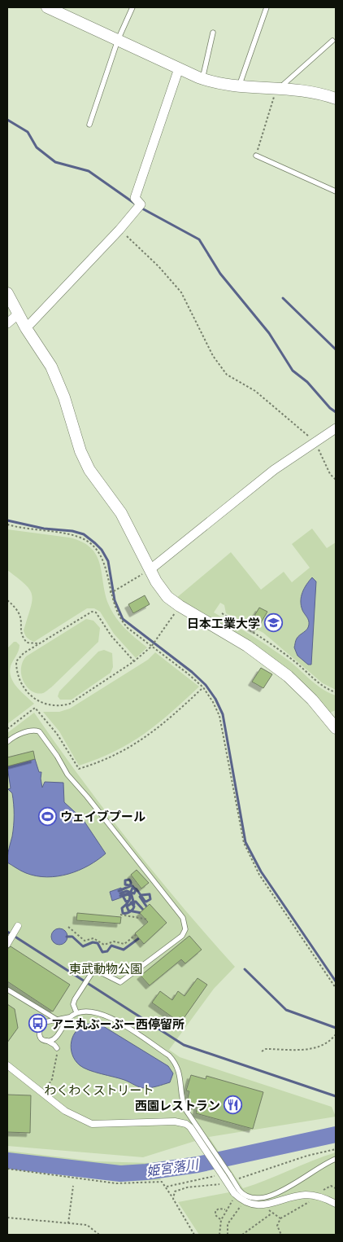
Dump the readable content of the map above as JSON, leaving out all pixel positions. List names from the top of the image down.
{
  "water": ["姫宮落川"],
  "parks": ["東武動物公園", "わくわくストリート"],
  "places": {
    "school or university": ["日本工業大学"],
    "sports": ["ウェイブプール"],
    "bus stop": ["アニ丸ぶーぶー西停留所"],
    "restaurant": ["西園レストラン"]
  }
}
